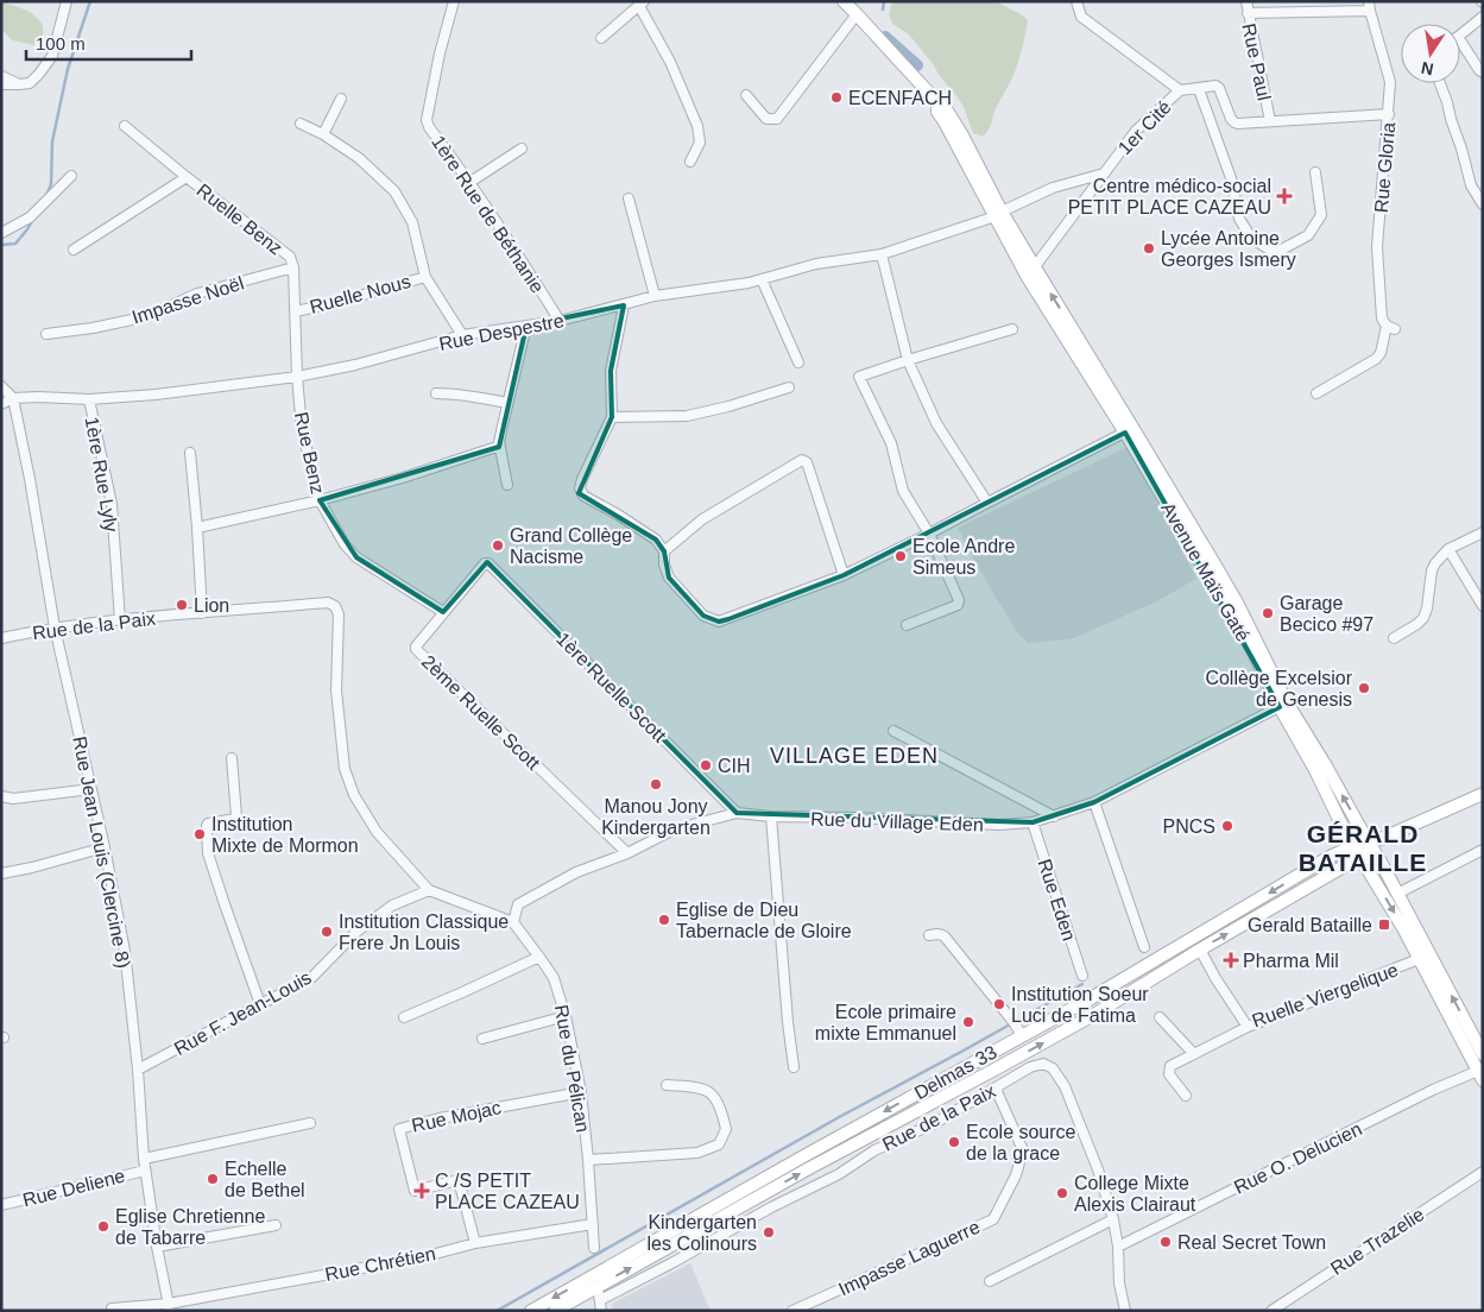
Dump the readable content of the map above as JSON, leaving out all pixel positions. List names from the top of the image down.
{
  "streets": {
    "main road": ["Avenue Maïs Gaté", "Delmas 33"],
    "street": [
      "Rue Paul",
      "1er Cité",
      "Rue Gloria",
      "1ère Rue de Béthanie",
      "Ruelle Benz",
      "Ruelle Nous",
      "Impasse Noël",
      "Rue Despestre",
      "Rue Benz",
      "1ère Rue Lyly",
      "Rue de la Paix",
      "1ère Ruelle Scott",
      "2ème Ruelle Scott",
      "Rue du Village Eden",
      "Rue Jean Louis (Clercine 8)",
      "Rue Eden",
      "Ruelle Viergelique",
      "Rue F. Jean-Louis",
      "Rue du Pélican",
      "Rue Mojac",
      "Rue O. Delucien",
      "Rue Deliene",
      "Rue Trazelie",
      "Impasse Laguerre",
      "Rue Chrétien"
    ]
  },
  "crossings": [
    ["1er Cité", "Rue Despestre"],
    ["1er Cité", "Avenue Maïs Gaté"],
    ["1ère Rue de Béthanie", "Rue Despestre"],
    ["Ruelle Benz", "Ruelle Nous"],
    ["Ruelle Benz", "Impasse Noël"],
    ["Ruelle Benz", "Rue Despestre"],
    ["Ruelle Benz", "Rue Benz"],
    ["Rue Despestre", "Rue Benz"],
    ["Rue Despestre", "1ère Rue Lyly"],
    ["Rue Despestre", "Avenue Maïs Gaté"],
    ["Rue Despestre", "Rue Jean Louis (Clercine 8)"],
    ["Rue Benz", "2ème Ruelle Scott"],
    ["1ère Rue Lyly", "Rue de la Paix"],
    ["Avenue Maïs Gaté", "Rue du Village Eden"],
    ["Avenue Maïs Gaté", "Ruelle Viergelique"],
    ["Avenue Maïs Gaté", "Delmas 33"],
    ["Avenue Maïs Gaté", "Rue O. Delucien"],
    ["Rue de la Paix", "Rue Jean Louis (Clercine 8)"],
    ["Rue de la Paix", "Rue F. Jean-Louis"],
    ["Rue de la Paix", "Rue O. Delucien"],
    ["Rue de la Paix", "Impasse Laguerre"],
    ["1ère Ruelle Scott", "2ème Ruelle Scott"],
    ["1ère Ruelle Scott", "Rue du Village Eden"],
    ["2ème Ruelle Scott", "Rue du Village Eden"],
    ["Rue du Village Eden", "Rue Eden"],
    ["Rue du Village Eden", "Rue du Pélican"],
    ["Rue Jean Louis (Clercine 8)", "Rue F. Jean-Louis"],
    ["Rue Jean Louis (Clercine 8)", "Rue Deliene"],
    ["Rue Jean Louis (Clercine 8)", "Rue Chrétien"],
    ["Ruelle Viergelique", "Delmas 33"],
    ["Rue du Pélican", "Rue Mojac"],
    ["Rue du Pélican", "Rue Chrétien"],
    ["Rue Mojac", "Rue Chrétien"]
  ],
  "districts": ["VILLAGE EDEN", "GÉRALD BATAILLE"],
  "places": {
    "other": [
      "ECENFACH",
      "Lycée Antoine Georges Ismery",
      "Grand Collège Nacisme",
      "Ecole Andre Simeus",
      "Lion",
      "Garage Becico #97",
      "Collège Excelsior de Genesis",
      "CIH",
      "Manou Jony Kindergarten",
      "PNCS",
      "Institution Mixte de Mormon",
      "Eglise de Dieu Tabernacle de Gloire",
      "Institution Classique Frere Jn Louis",
      "Institution Soeur Luci de Fatima",
      "Ecole primaire mixte Emmanuel",
      "Ecole source de la grace",
      "Echelle de Bethel",
      "College Mixte Alexis Clairaut",
      "Eglise Chretienne de Tabarre",
      "Kindergarten les Colinours",
      "Real Secret Town"
    ],
    "health": ["Centre médico-social PETIT PLACE CAZEAU", "Pharma Mil", "C /S PETIT PLACE CAZEAU"],
    "transit": ["Gerald Bataille"]
  },
  "scale_bar": "100 m",
  "north": "bottom"
}
